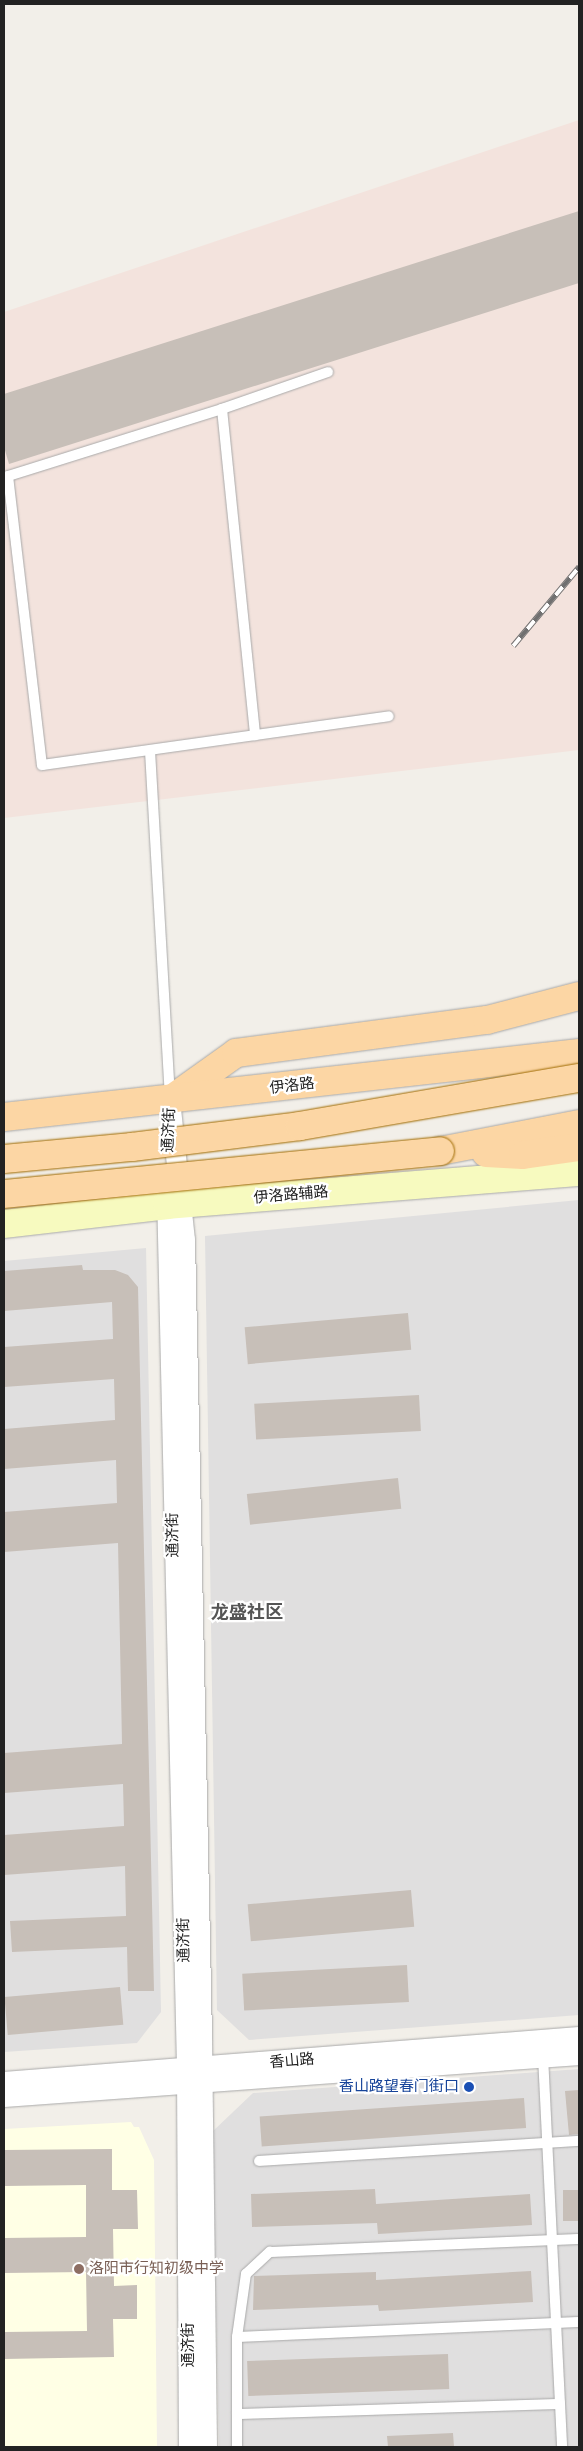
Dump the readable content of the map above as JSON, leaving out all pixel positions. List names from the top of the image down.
{
  "streets": {
    "main road": ["伊洛路", "伊洛路辅路"],
    "street": ["通济街", "香山路"]
  },
  "crossings": [
    ["伊洛路", "通济街"],
    ["通济街", "伊洛路辅路"],
    ["通济街", "香山路"]
  ],
  "districts": ["龙盛社区"],
  "places": ["香山路望春门街口", "洛阳市行知初级中学"]
}
